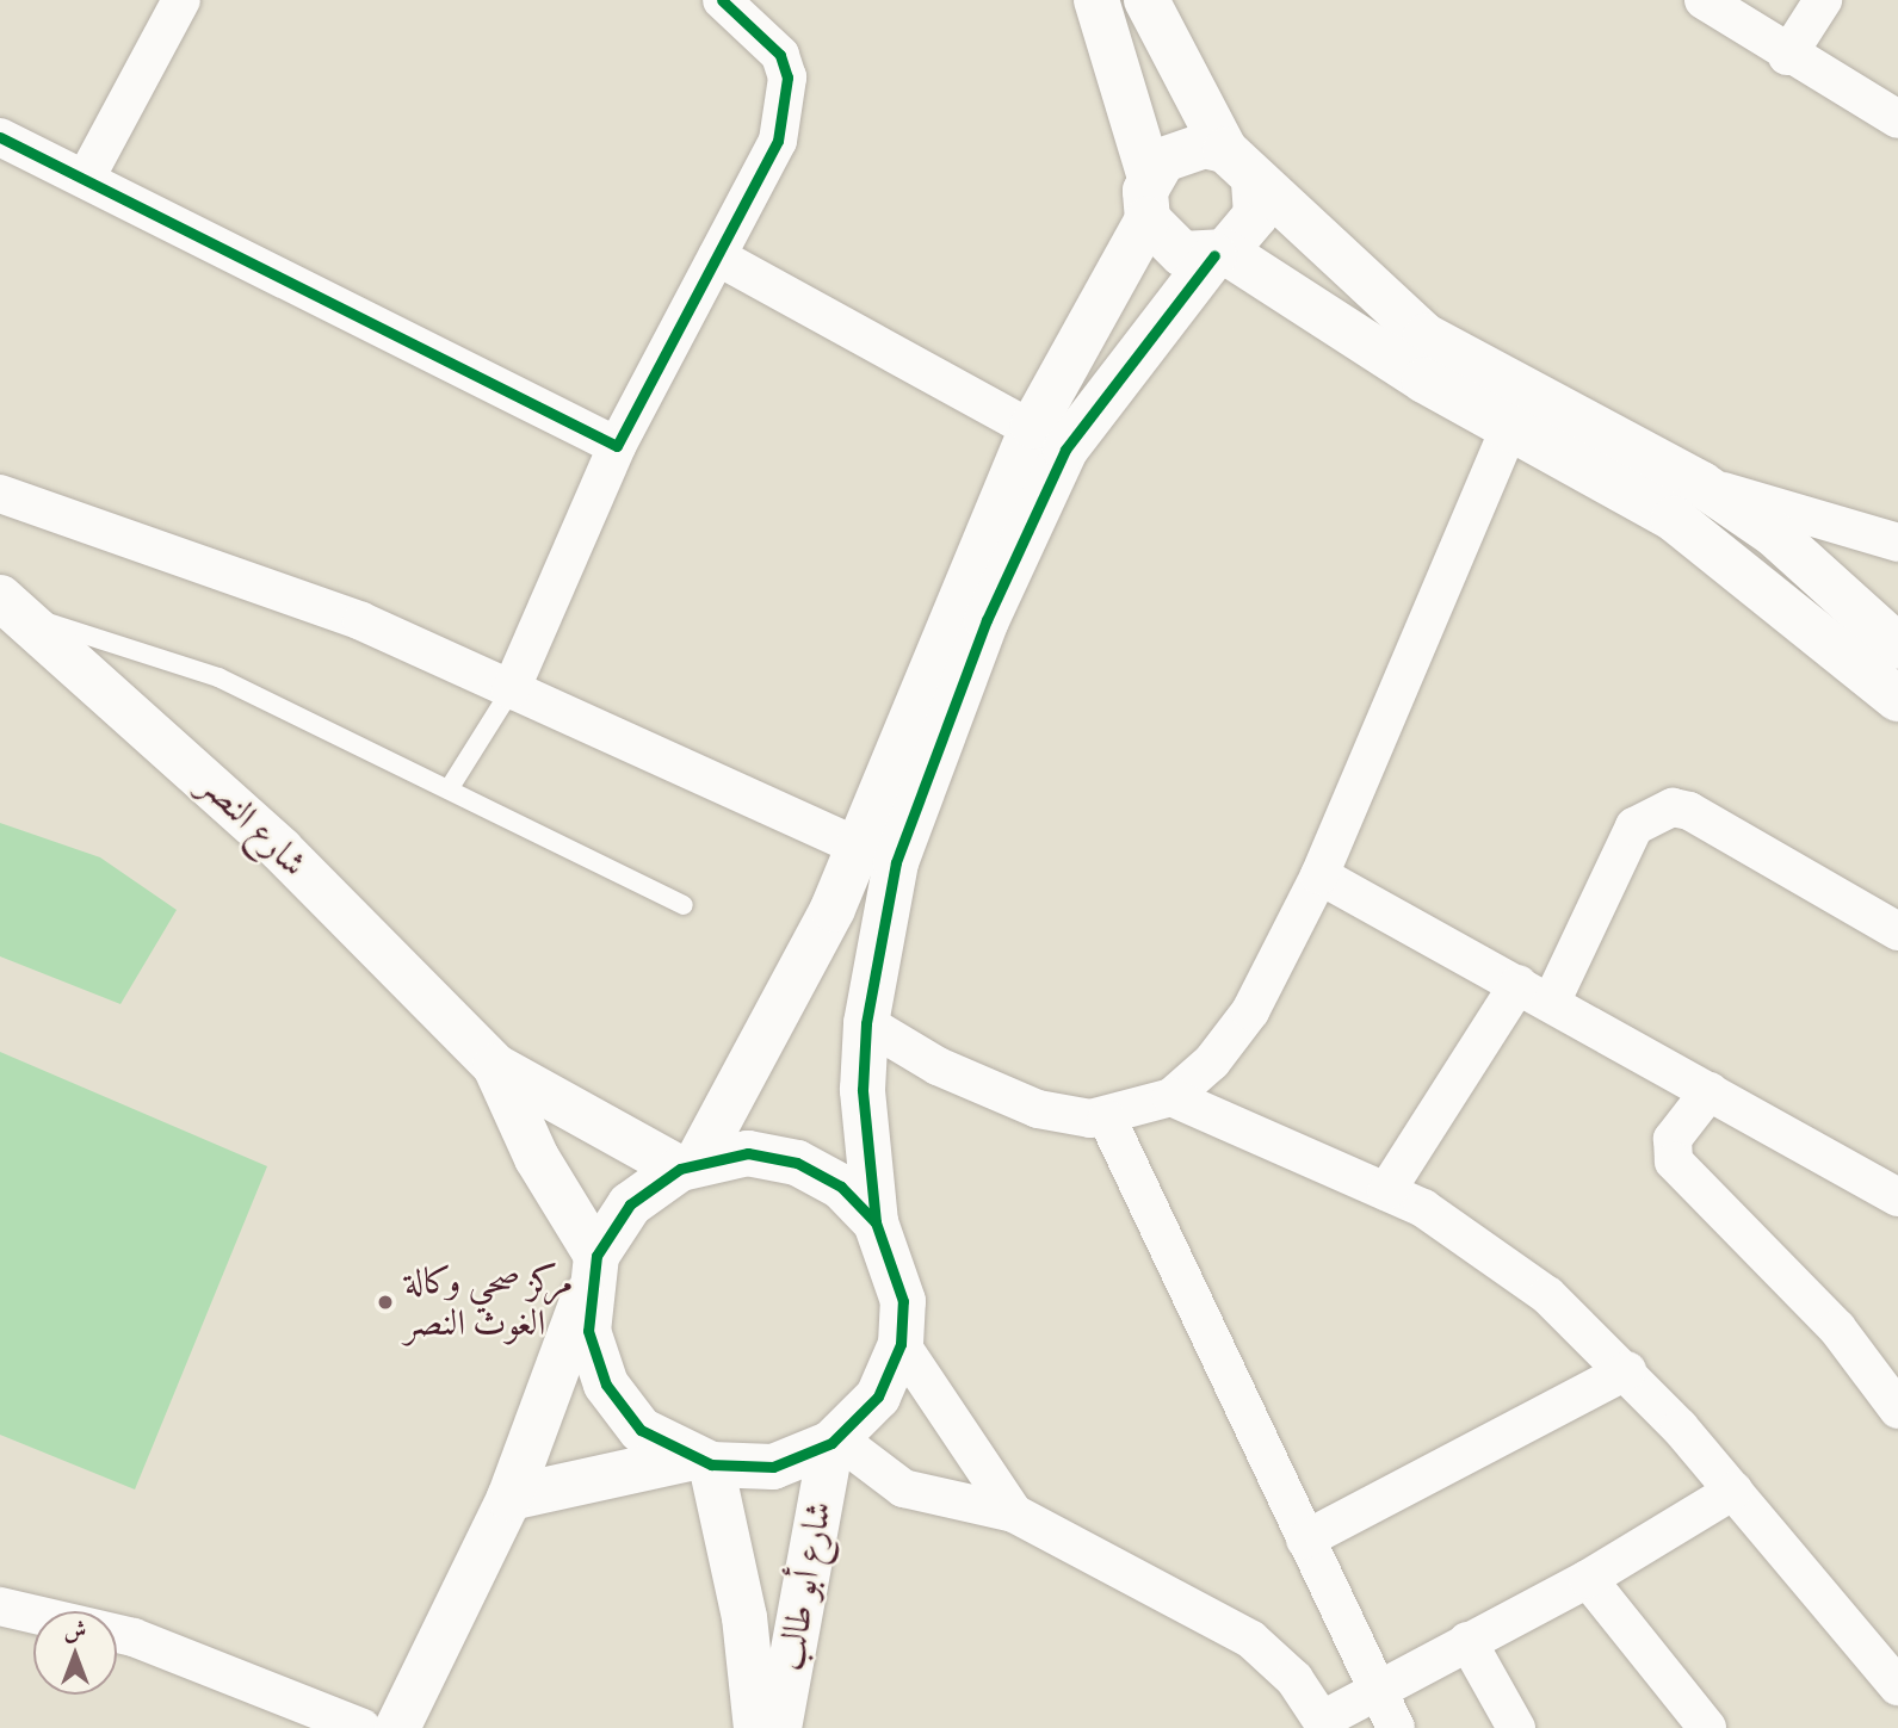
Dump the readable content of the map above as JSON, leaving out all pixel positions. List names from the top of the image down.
{
  "streets": {
    "street": ["شارع النصر", "شارع أبو طالب"]
  },
  "places": ["مركز صحي وكالة الغوث النصر"],
  "north": "top"
}
